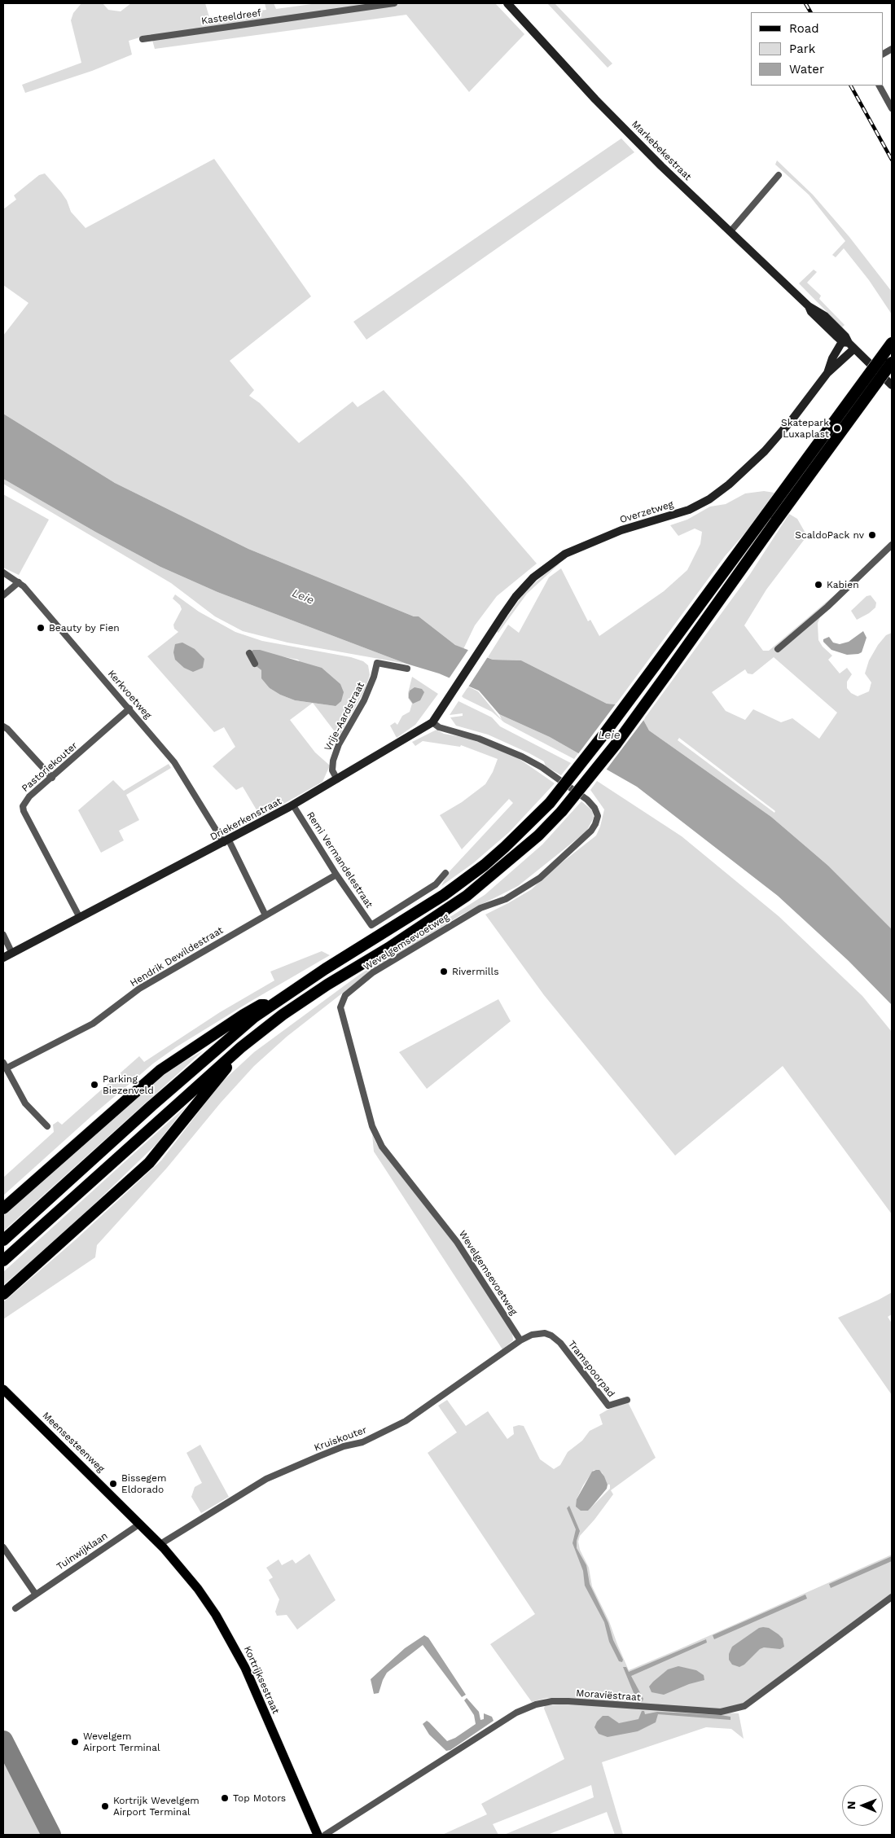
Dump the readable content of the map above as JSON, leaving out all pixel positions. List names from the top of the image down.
{
  "streets": {
    "main road": ["Meensesteenweg", "Kortrijksestraat"],
    "street": [
      "Kasteeldreef",
      "Markebekestraat",
      "Overzetweg",
      "Kerkvoetweg",
      "Vrije-Aardstraat",
      "Pastoriekouter",
      "Driekerkenstraat",
      "Remi Vermandelestraat",
      "Wevelgemsevoetweg",
      "Hendrik Dewildestraat",
      "Tramspoorpad",
      "Kruiskouter",
      "Tuinwijklaan",
      "Moraviëstraat"
    ]
  },
  "crossings": [
    ["Markebekestraat", "Overzetweg"],
    ["Overzetweg", "Driekerkenstraat"],
    ["Kerkvoetweg", "Pastoriekouter"],
    ["Kerkvoetweg", "Driekerkenstraat"],
    ["Kerkvoetweg", "Hendrik Dewildestraat"],
    ["Vrije-Aardstraat", "Driekerkenstraat"],
    ["Pastoriekouter", "Driekerkenstraat"],
    ["Driekerkenstraat", "Remi Vermandelestraat"],
    ["Driekerkenstraat", "Wevelgemsevoetweg"],
    ["Remi Vermandelestraat", "Hendrik Dewildestraat"],
    ["Wevelgemsevoetweg", "Tramspoorpad"],
    ["Wevelgemsevoetweg", "Kruiskouter"],
    ["Tramspoorpad", "Kruiskouter"],
    ["Kruiskouter", "Meensesteenweg"],
    ["Kruiskouter", "Kortrijksestraat"],
    ["Meensesteenweg", "Tuinwijklaan"],
    ["Meensesteenweg", "Kortrijksestraat"]
  ],
  "water": ["Leie"],
  "places": [
    "Skatepark Luxaplast",
    "ScaldoPack nv",
    "Kabien",
    "Beauty by Fien",
    "Rivermills",
    "Parking Biezenveld",
    "Bissegem Eldorado",
    "Wevelgem Airport Terminal",
    "Top Motors",
    "Kortrijk Wevelgem Airport Terminal"
  ],
  "legend": ["Road", "Park", "Water"],
  "north": "left"
}
